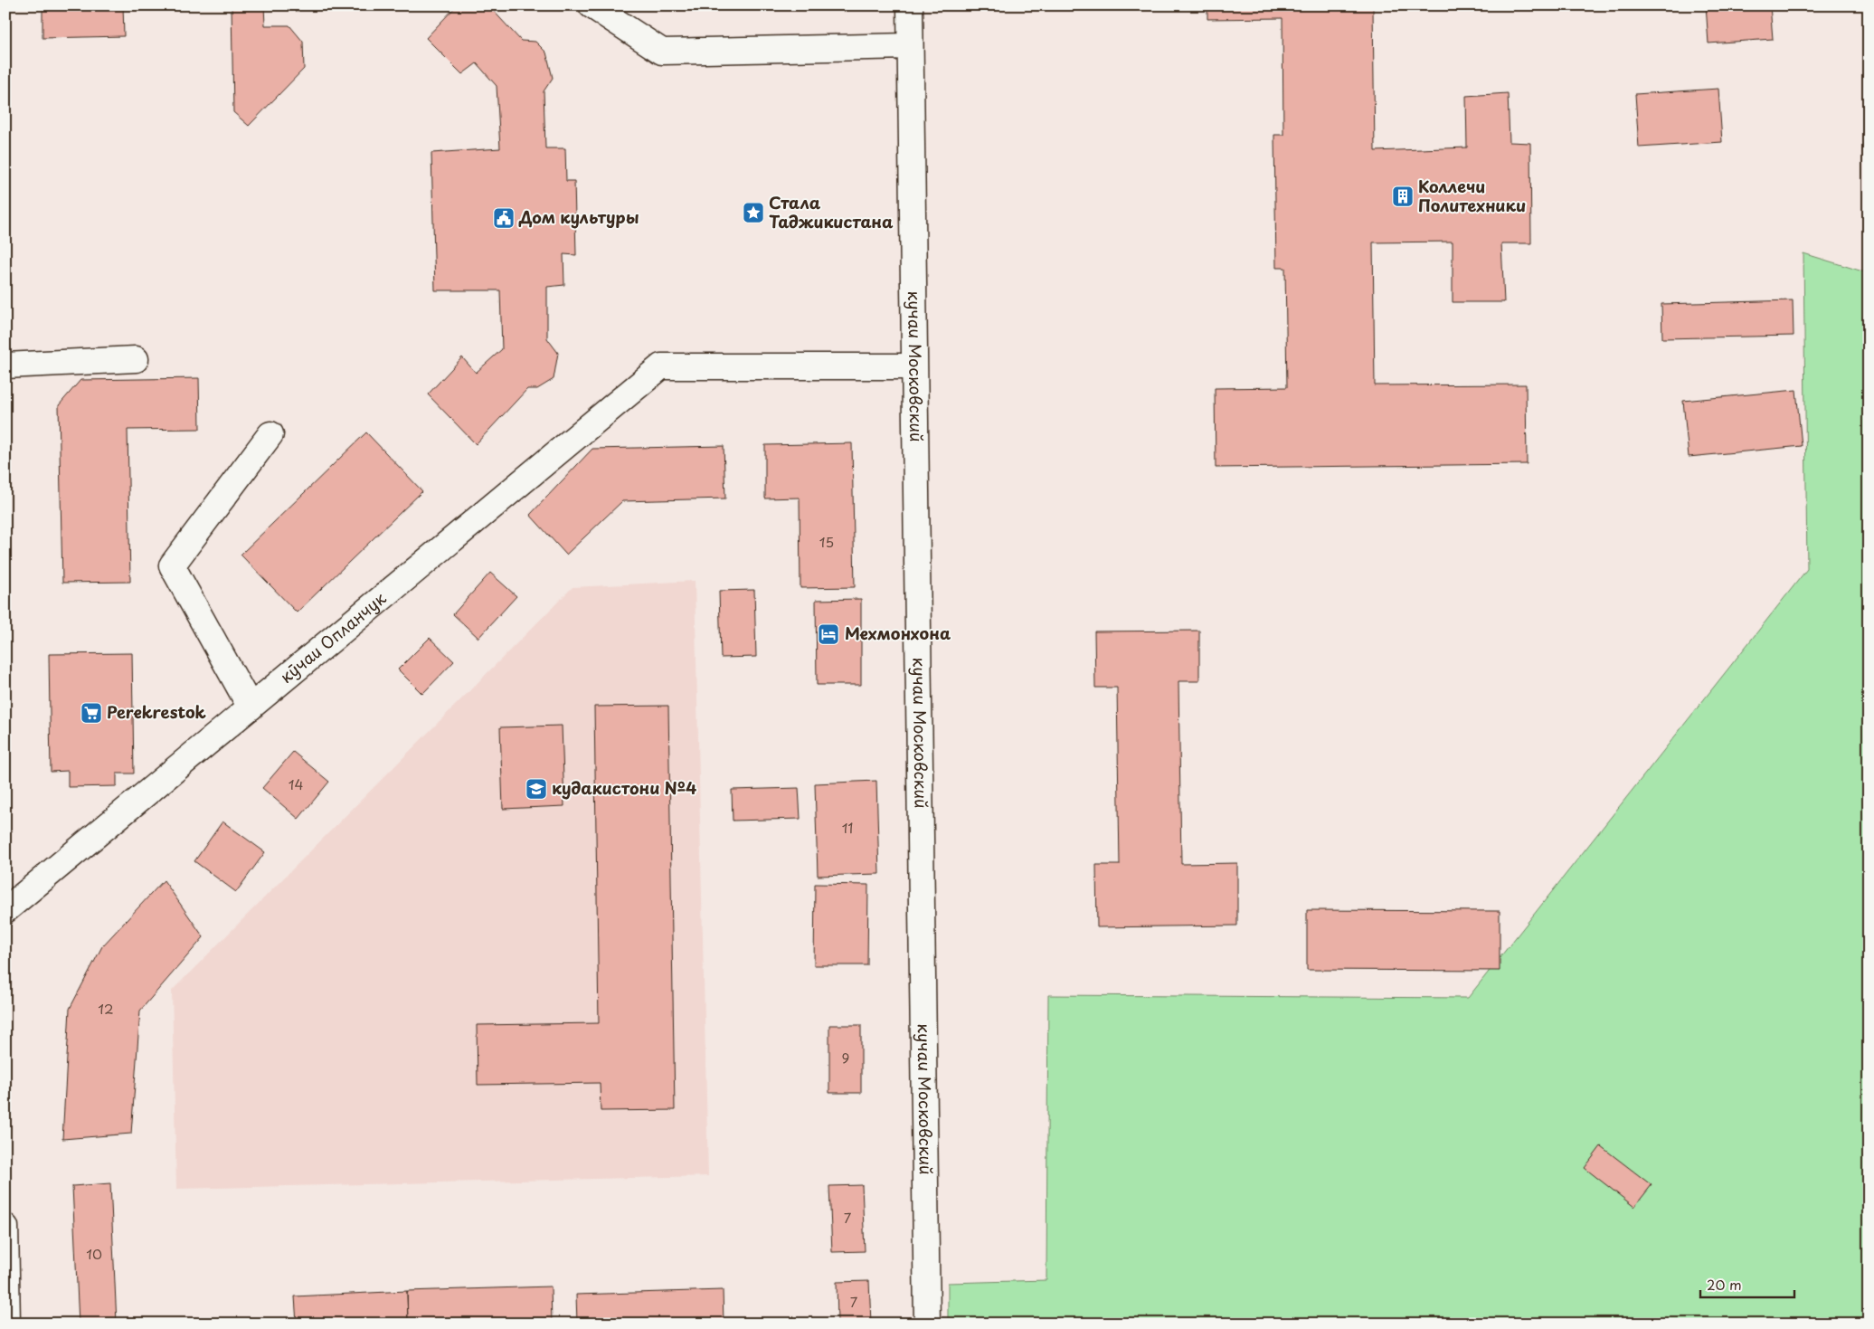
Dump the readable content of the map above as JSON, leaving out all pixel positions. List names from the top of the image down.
{
  "streets": {
    "street": ["кучаи Московский", "кӯчаи Опланчук"]
  },
  "crossings": [
    ["кучаи Московский", "кӯчаи Опланчук"]
  ],
  "places": {
    "building": ["Коллечи Политехники"],
    "place": ["Стала Таджикистана"],
    "public building": ["Дом культуры"],
    "hotel": ["Мехмонхона"],
    "supermarket": ["Perekrestok"],
    "school or university": ["кудакистони №4"]
  },
  "house_numbers": [
    "15",
    "14",
    "11",
    "12",
    "9",
    "7",
    "10",
    "7"
  ],
  "scale_bar": "20 m"
}
